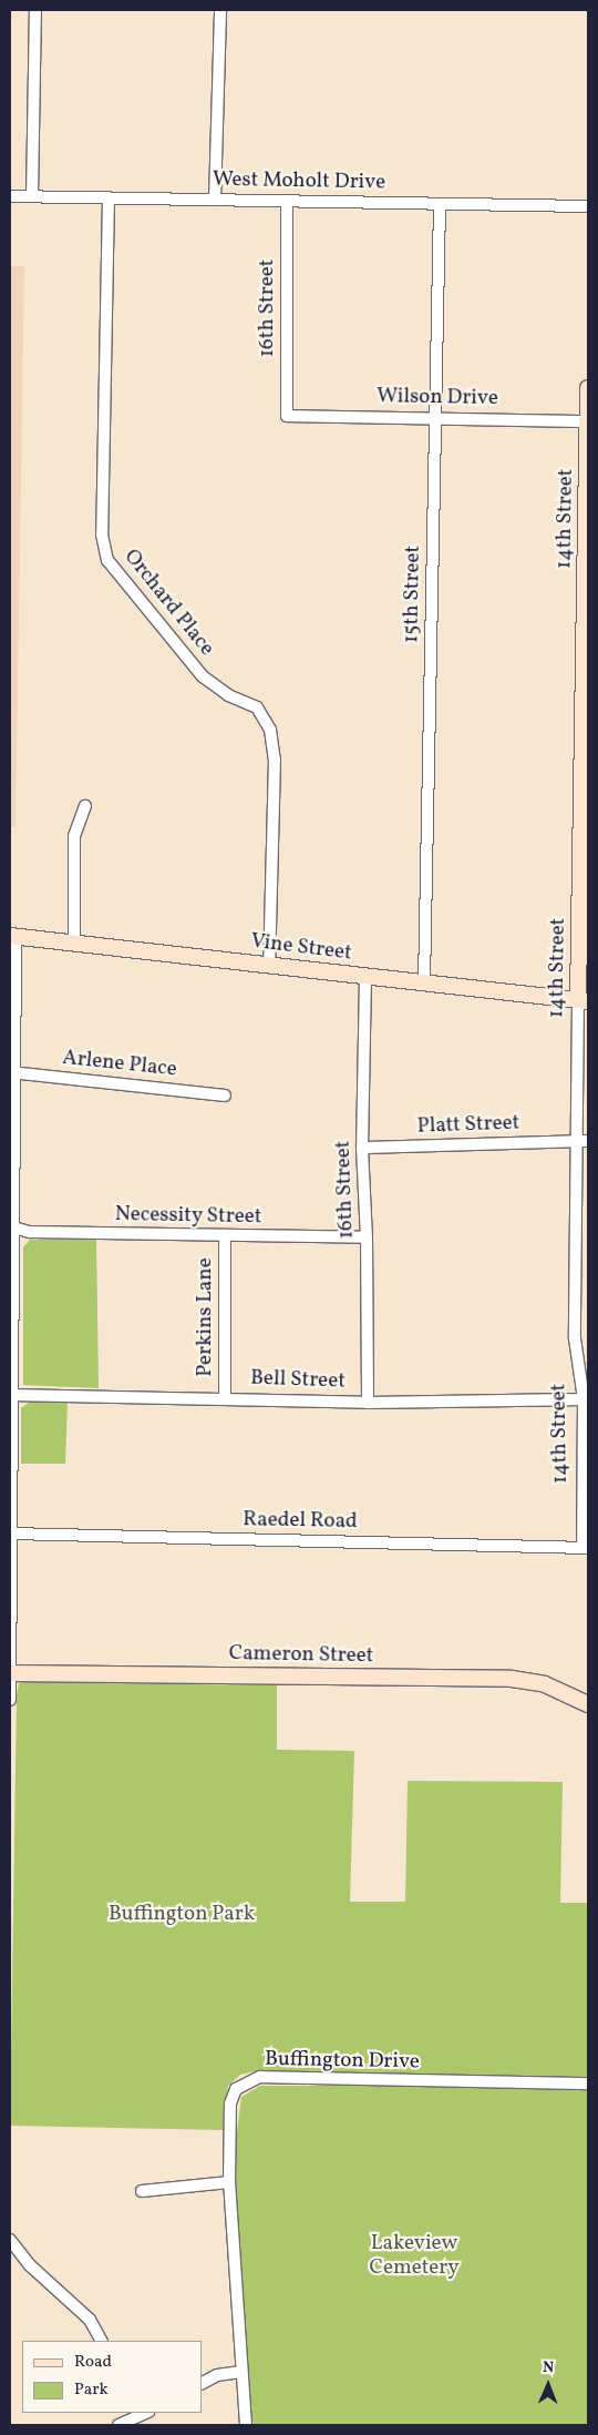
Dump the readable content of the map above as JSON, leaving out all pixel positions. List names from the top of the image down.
{
  "streets": {
    "street": [
      "West Moholt Drive",
      "16th Street",
      "Wilson Drive",
      "14th Street",
      "15th Street",
      "Orchard Place",
      "Vine Street",
      "Arlene Place",
      "Platt Street",
      "Necessity Street",
      "Perkins Lane",
      "Bell Street",
      "Raedel Road",
      "Cameron Street",
      "Buffington Drive"
    ]
  },
  "crossings": [
    ["West Moholt Drive", "16th Street"],
    ["West Moholt Drive", "15th Street"],
    ["West Moholt Drive", "Orchard Place"],
    ["16th Street", "Wilson Drive"],
    ["16th Street", "Vine Street"],
    ["16th Street", "Platt Street"],
    ["16th Street", "Necessity Street"],
    ["16th Street", "Bell Street"],
    ["Wilson Drive", "14th Street"],
    ["Wilson Drive", "15th Street"],
    ["14th Street", "Vine Street"],
    ["14th Street", "Platt Street"],
    ["14th Street", "Bell Street"],
    ["14th Street", "Raedel Road"],
    ["15th Street", "Vine Street"],
    ["Orchard Place", "Vine Street"],
    ["Necessity Street", "Perkins Lane"],
    ["Perkins Lane", "Bell Street"]
  ],
  "parks": ["Buffington Park", "Lakeview Cemetery"],
  "legend": ["Road", "Park"],
  "north": "top"
}
